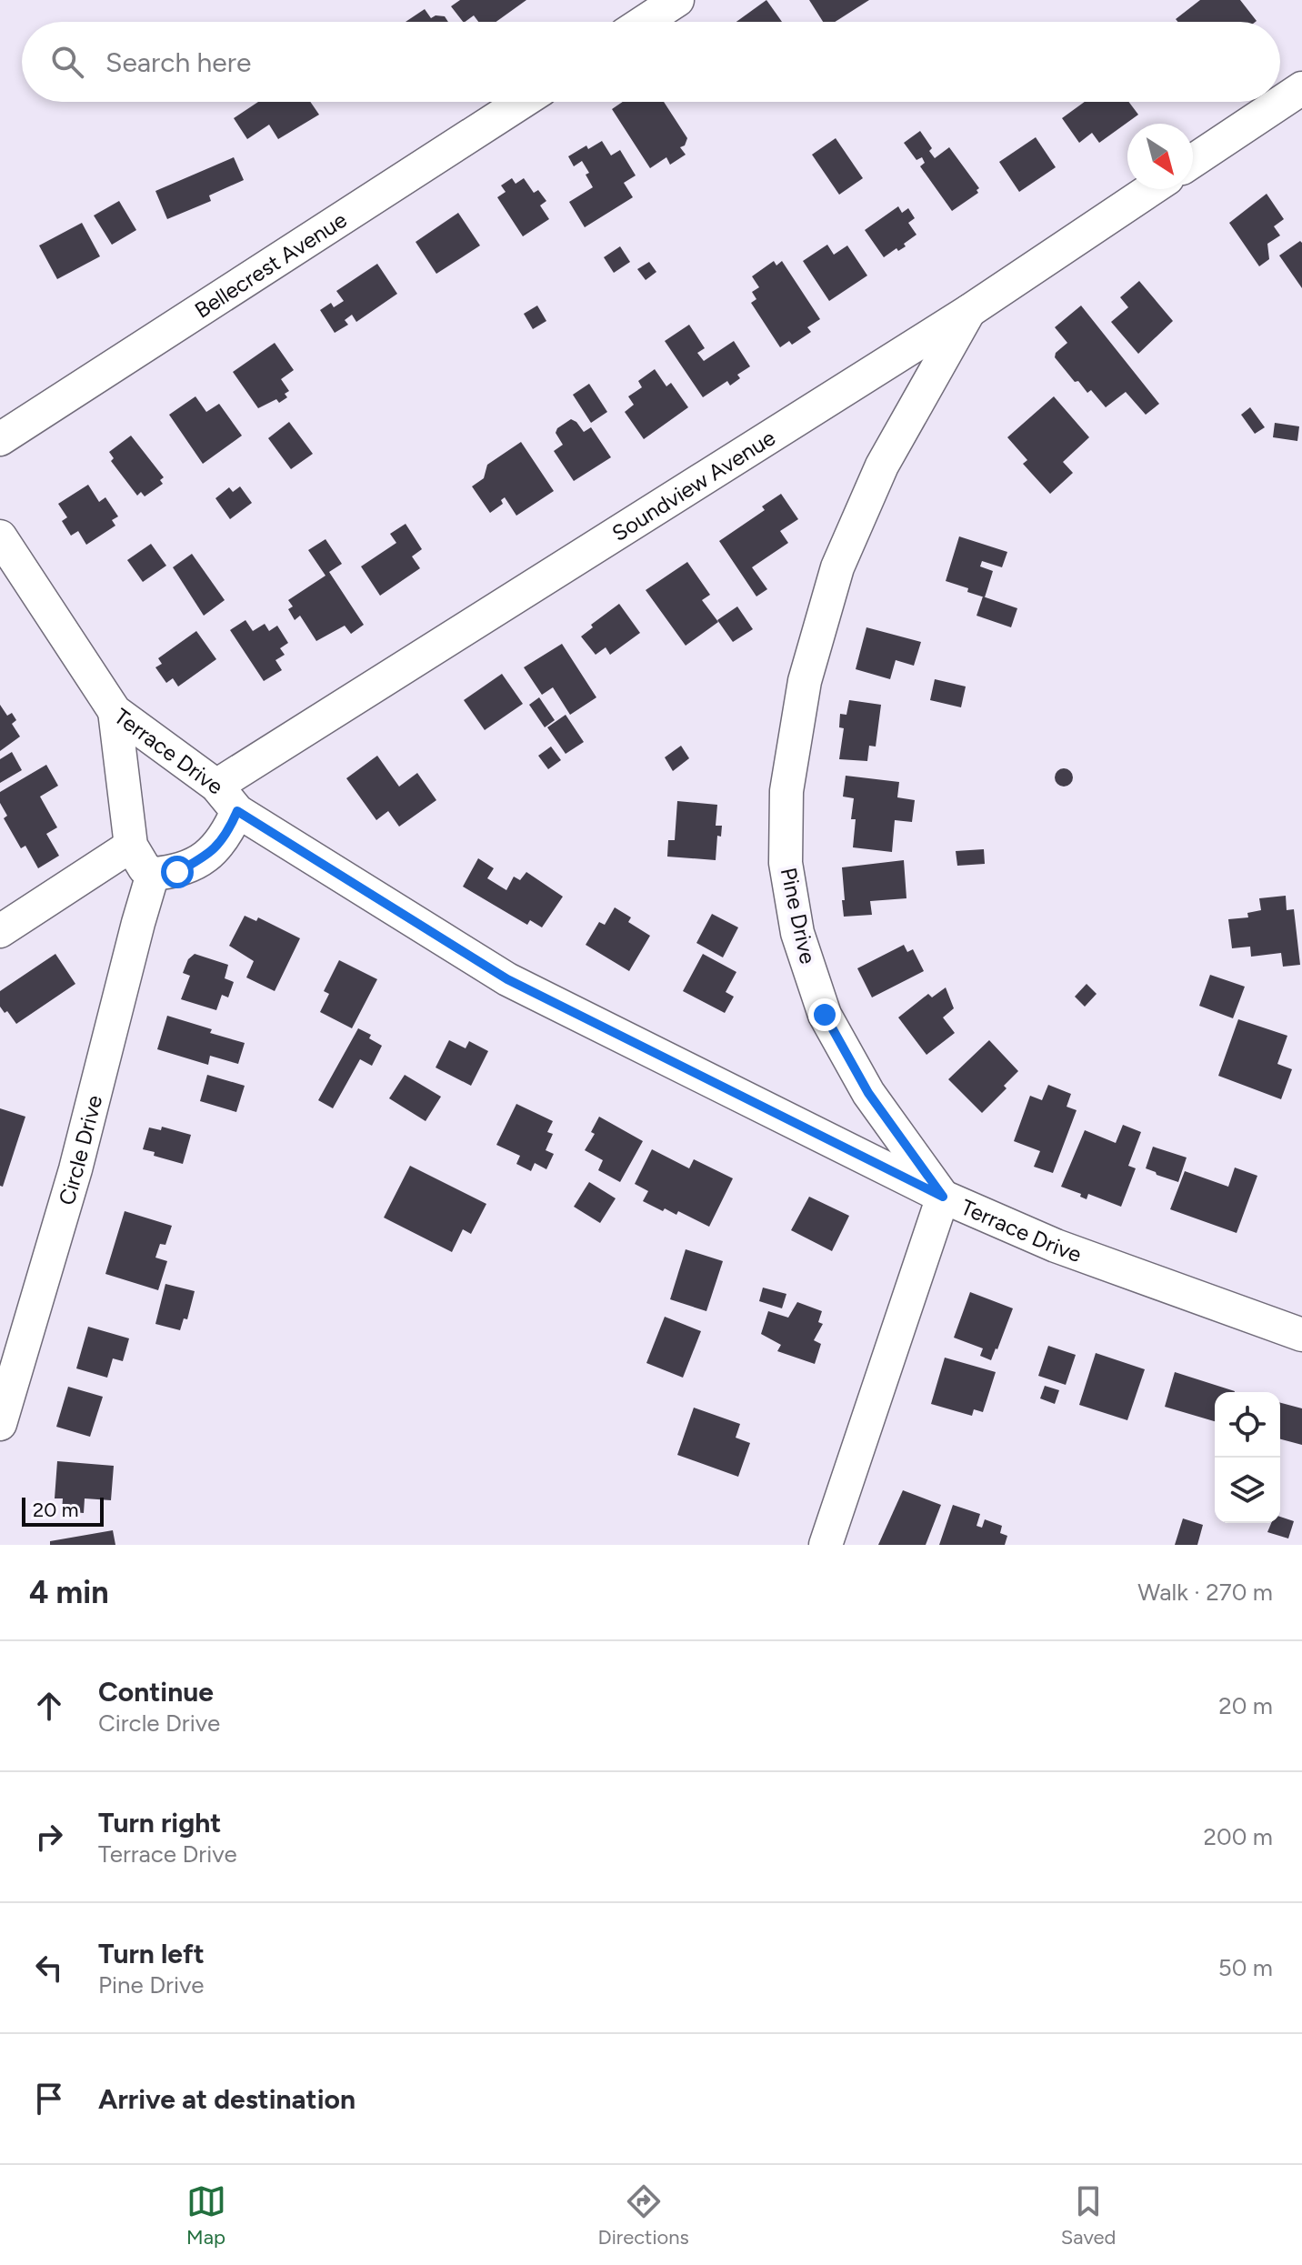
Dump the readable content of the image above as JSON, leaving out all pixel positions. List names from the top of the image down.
{
  "streets": {
    "street": [
      "Bellecrest Avenue",
      "Soundview Avenue",
      "Terrace Drive",
      "Pine Drive",
      "Circle Drive"
    ]
  },
  "crossings": [
    ["Soundview Avenue", "Terrace Drive"],
    ["Soundview Avenue", "Pine Drive"],
    ["Terrace Drive", "Pine Drive"]
  ],
  "scale_bar": "20 m",
  "north": "bottom right",
  "page": {
    "search": "Search here",
    "scale": "20 m",
    "heading": ["4 min", "Walk · 270 m"],
    "list": [
      ["Continue", "Circle Drive", "20 m"],
      ["Turn right", "Terrace Drive", "200 m"],
      ["Turn left", "Pine Drive", "50 m"],
      "Arrive at destination"
    ],
    "nav": ["Map", "Directions", "Saved"]
  }
}
